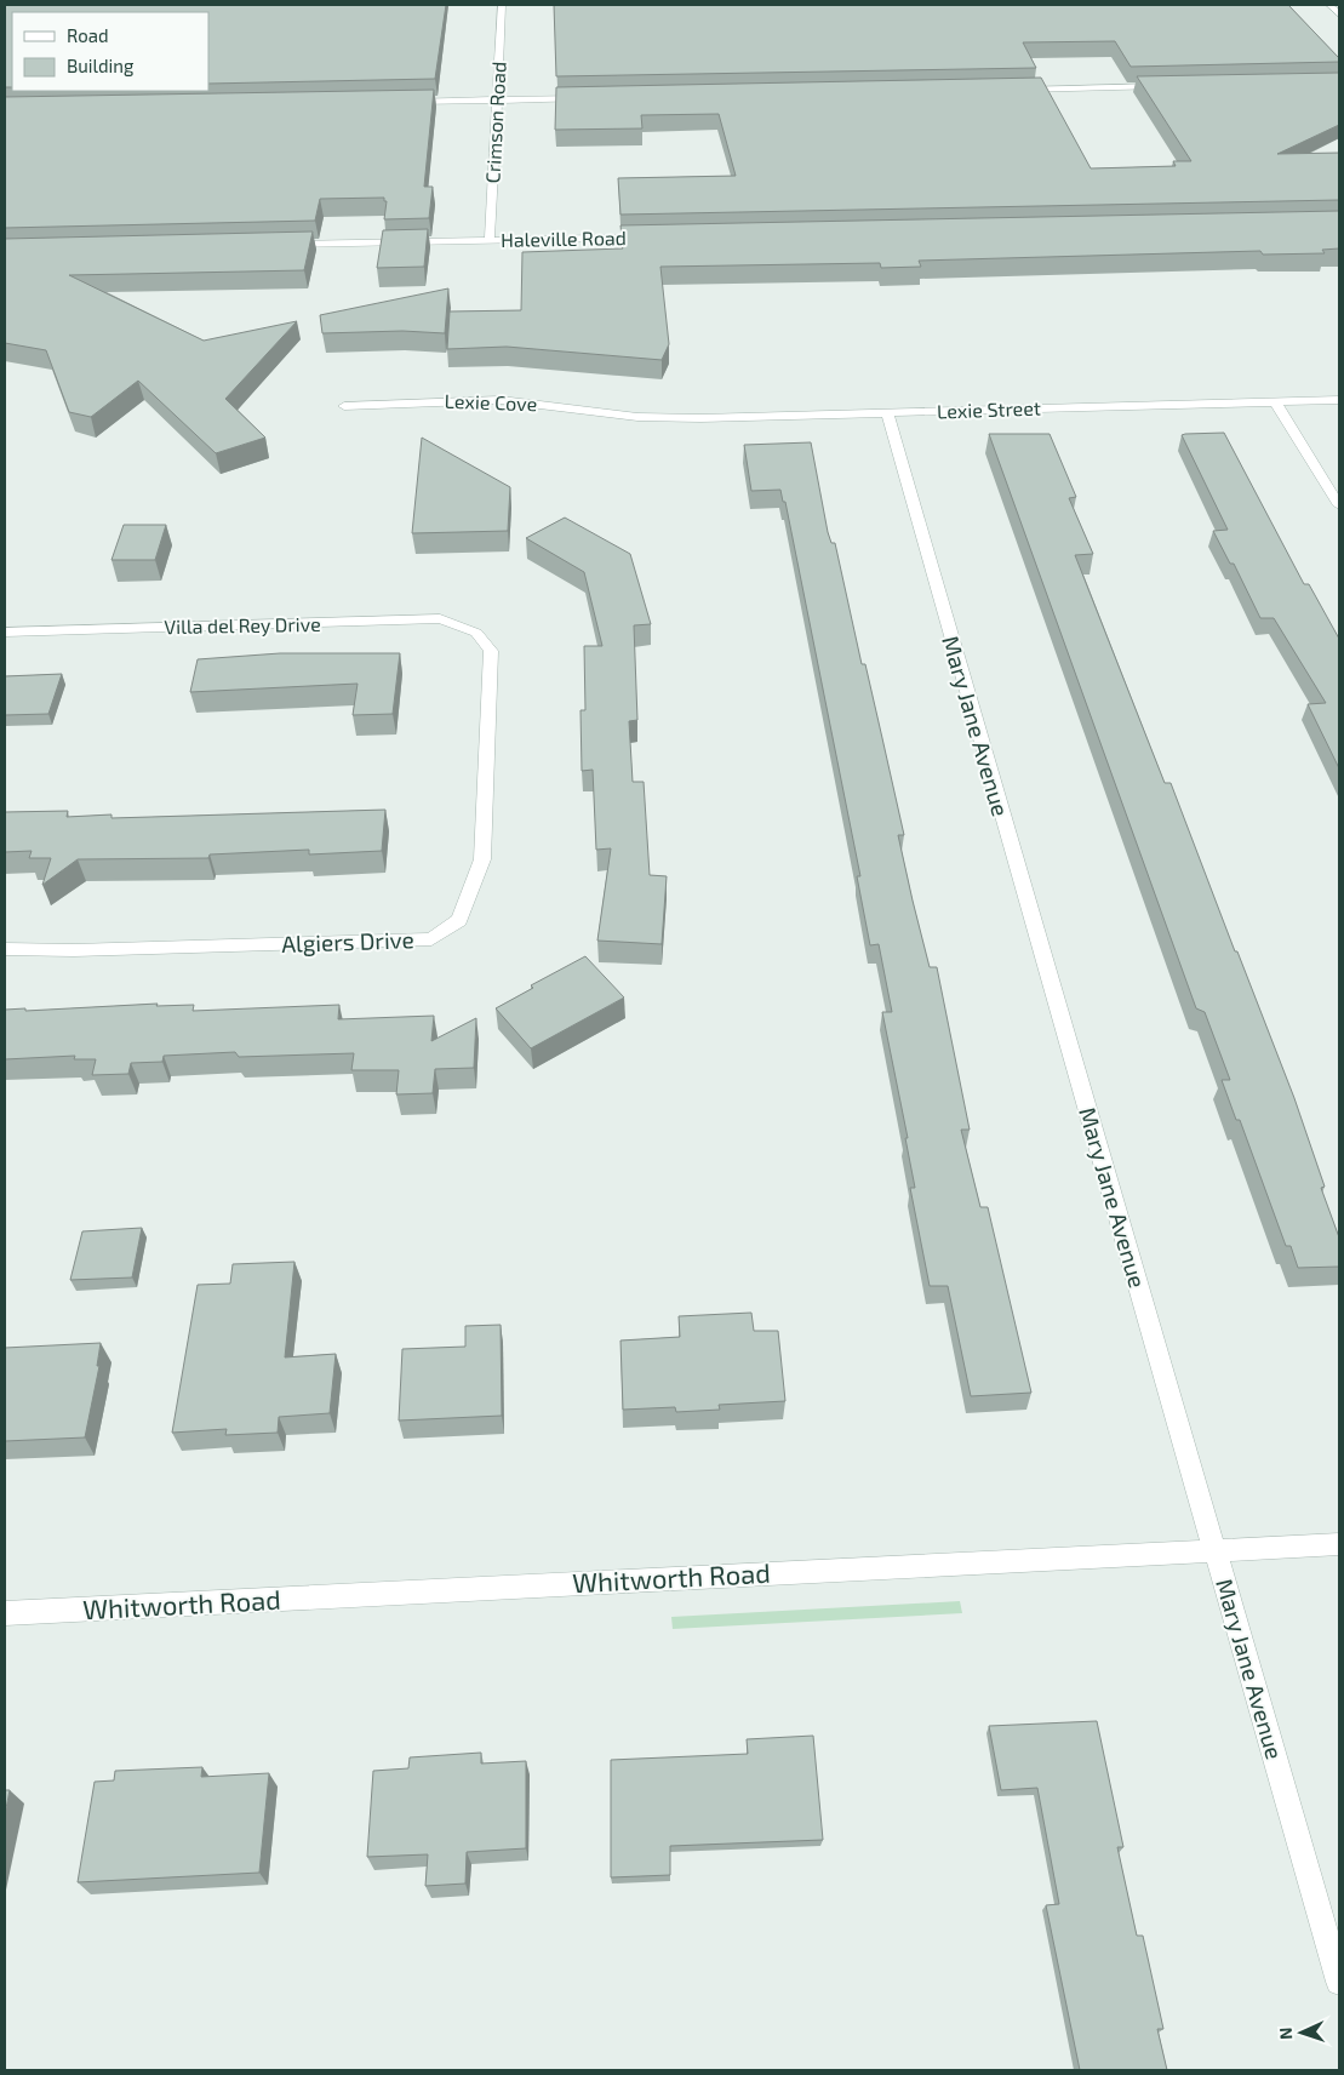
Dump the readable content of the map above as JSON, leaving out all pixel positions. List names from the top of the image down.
{
  "streets": {
    "street": [
      "Crimson Road",
      "Haleville Road",
      "Lexie Cove",
      "Lexie Street",
      "Villa del Rey Drive",
      "Mary Jane Avenue",
      "Algiers Drive",
      "Whitworth Road"
    ]
  },
  "crossings": [
    ["Crimson Road", "Haleville Road"],
    ["Lexie Cove", "Lexie Street"],
    ["Lexie Street", "Mary Jane Avenue"],
    ["Villa del Rey Drive", "Algiers Drive"],
    ["Mary Jane Avenue", "Whitworth Road"]
  ],
  "legend": ["Road", "Building"],
  "north": "left"
}
